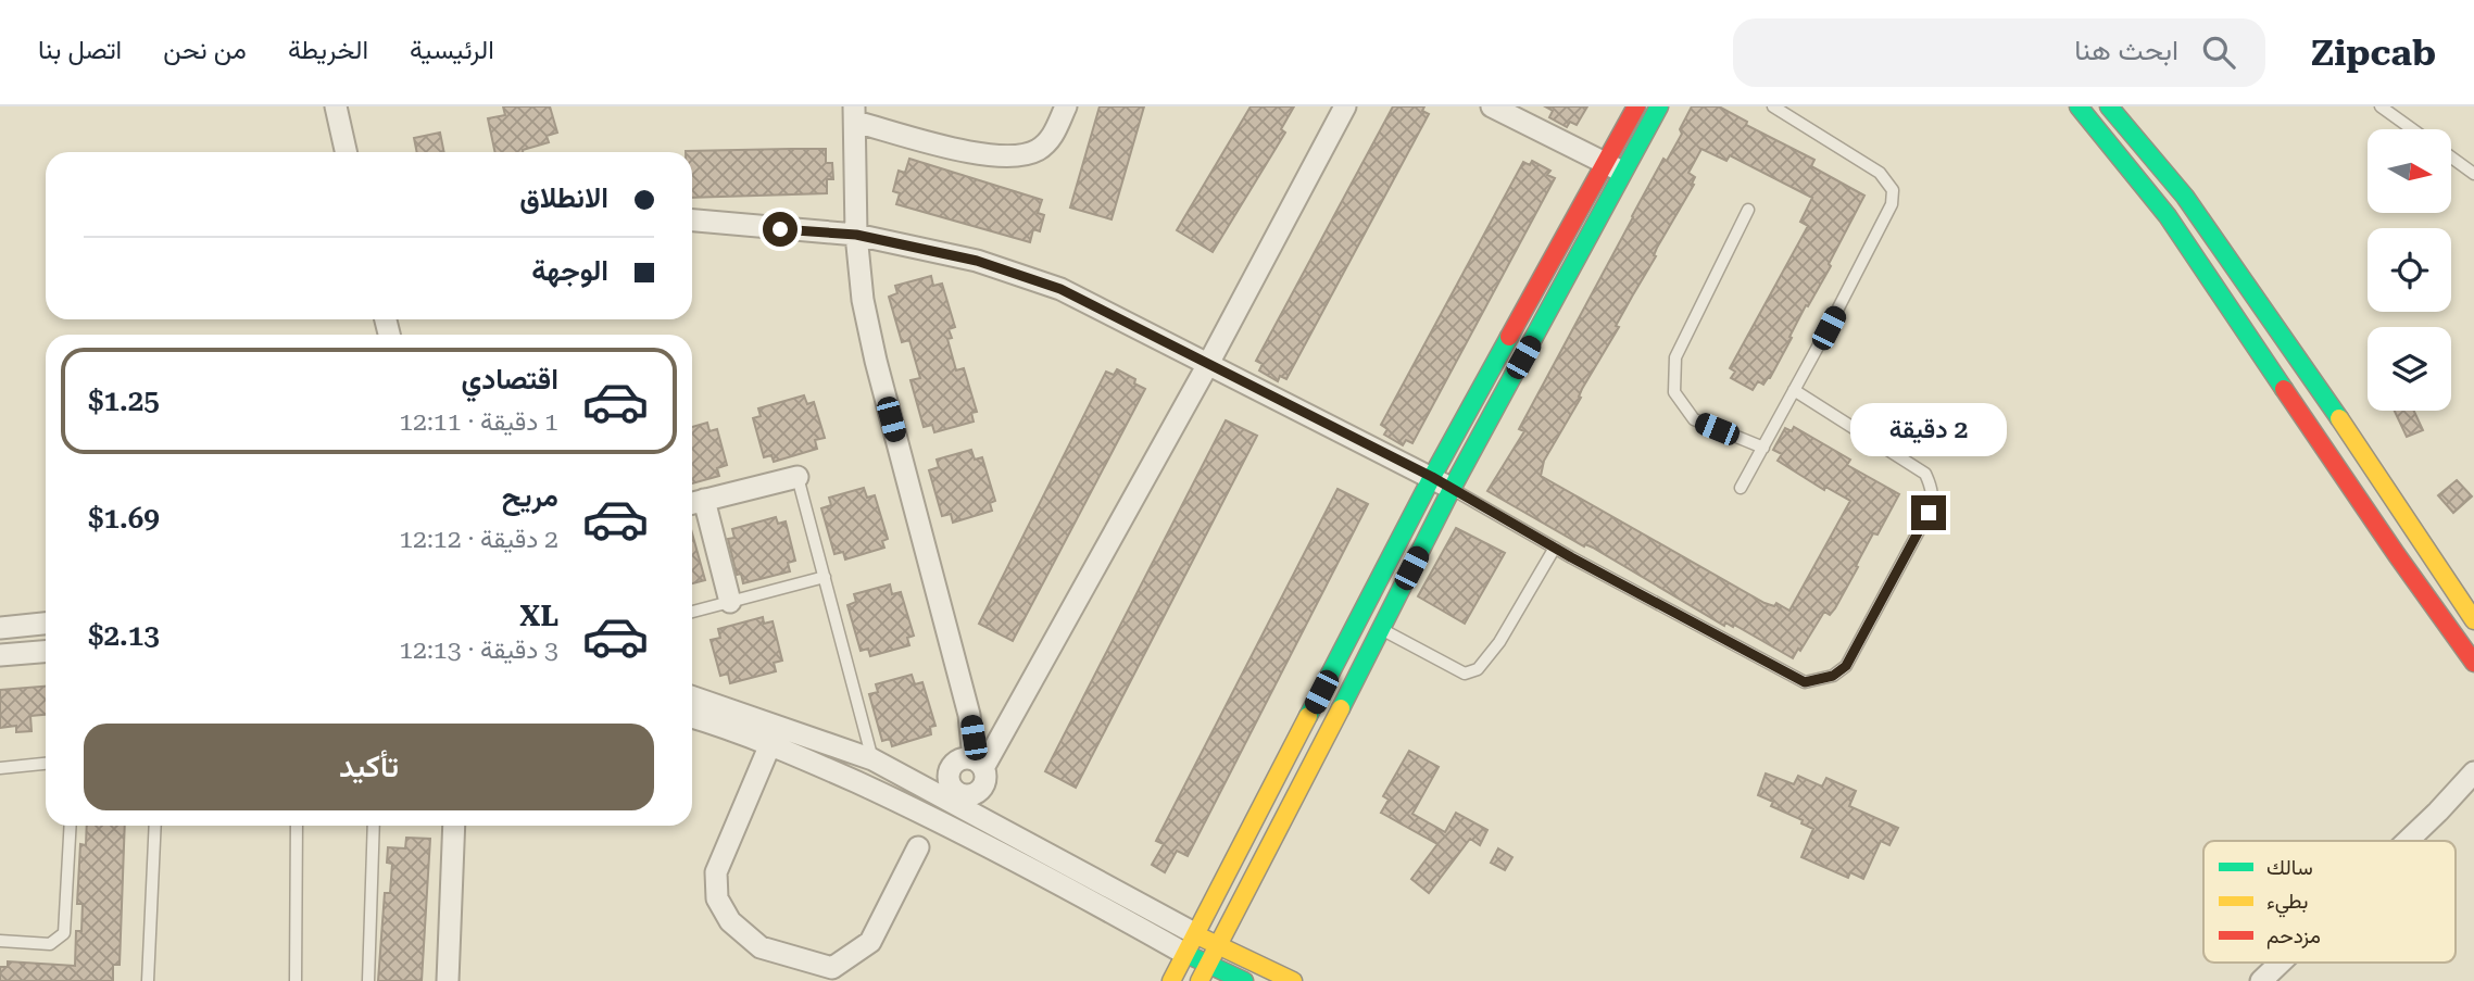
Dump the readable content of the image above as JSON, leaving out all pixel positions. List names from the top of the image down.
{
  "legend": ["سالك", "بطيء", "مزدحم"],
  "north": "right",
  "page": {
    "header": "Zipcab",
    "search": "ابحث هنا",
    "nav": [
      "الرئيسية",
      "الخريطة",
      "من نحن",
      "اتصل بنا"
    ],
    "banner": ["الانطلاق", "الوجهة"],
    "list": [
      {
        "name": "اقتصادي",
        "note": "1 دقيقة · 12:11",
        "value": "$1.25"
      },
      {
        "name": "مريح",
        "note": "2 دقيقة · 12:12",
        "value": "$1.69"
      },
      {
        "name": "XL",
        "note": "3 دقيقة · 12:13",
        "value": "$2.13"
      }
    ],
    "bubble": "2 دقيقة",
    "buttons": "تأكيد"
  }
}
